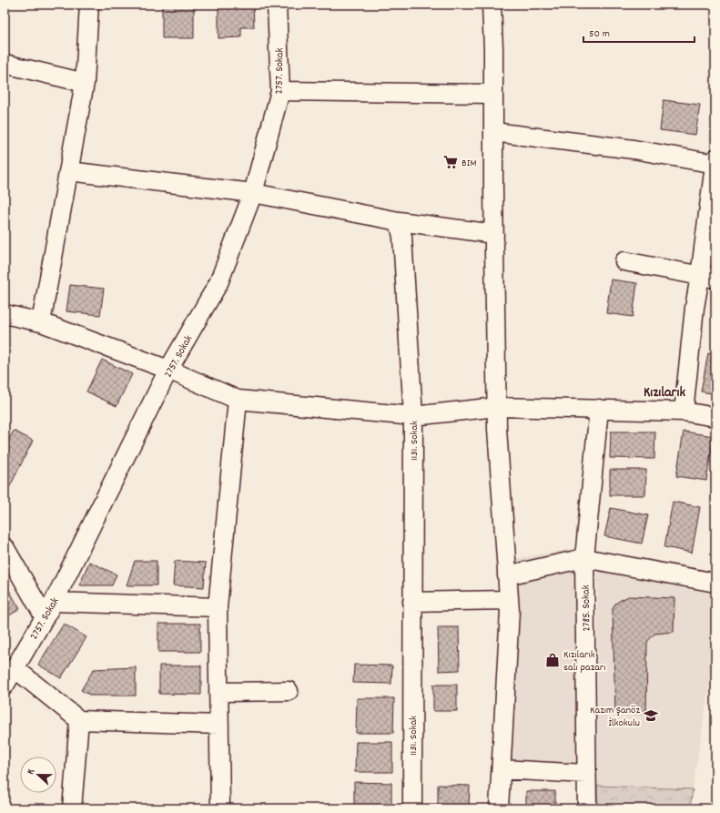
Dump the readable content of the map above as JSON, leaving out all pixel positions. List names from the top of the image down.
{
  "streets": {
    "street": ["2757. Sokak", "1131. Sokak", "2785. Sokak"]
  },
  "districts": ["Kızılarık"],
  "places": {
    "supermarket": ["BIM"],
    "shop": ["Kızılarık salı pazarı"],
    "school or university": ["Kazım Şanöz İlkokulu"]
  },
  "scale_bar": "50 m",
  "north": "left"
}
